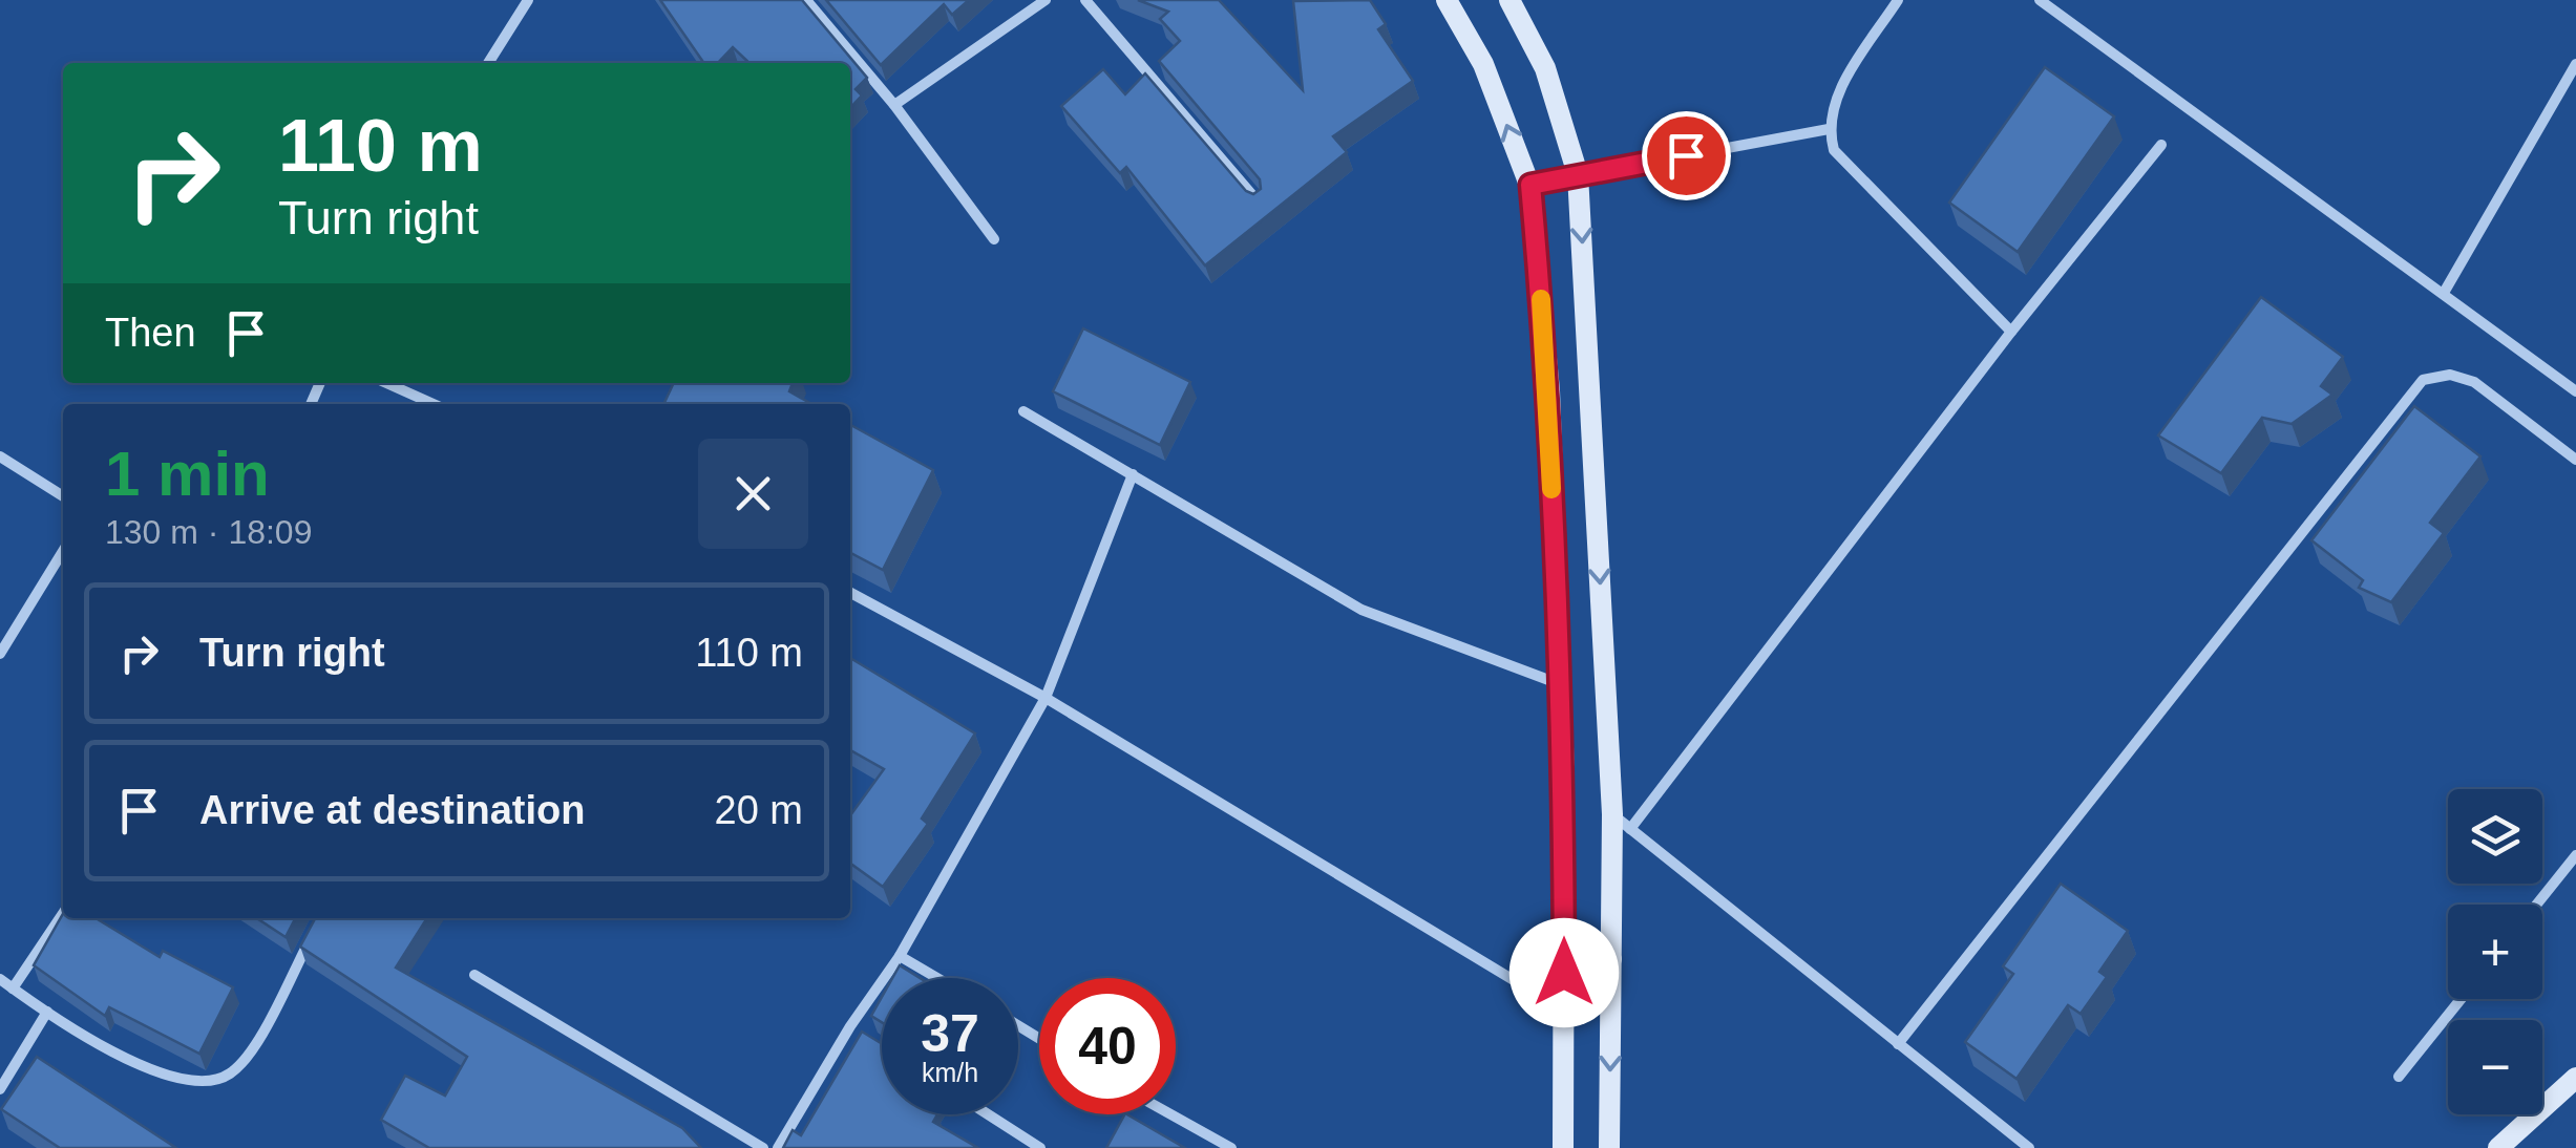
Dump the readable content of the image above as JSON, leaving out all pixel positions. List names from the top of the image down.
{
  "page": {
    "turn": ["110 m", "Turn right"],
    "then": "Then",
    "heading": ["1 min", "130 m · 18:09"],
    "list": [
      {
        "name": "Turn right",
        "value": "110 m"
      },
      {
        "name": "Arrive at destination",
        "value": "20 m"
      }
    ],
    "map_buttons": ["+", "−"],
    "speed": "37 km/h",
    "limit": "40"
  }
}
